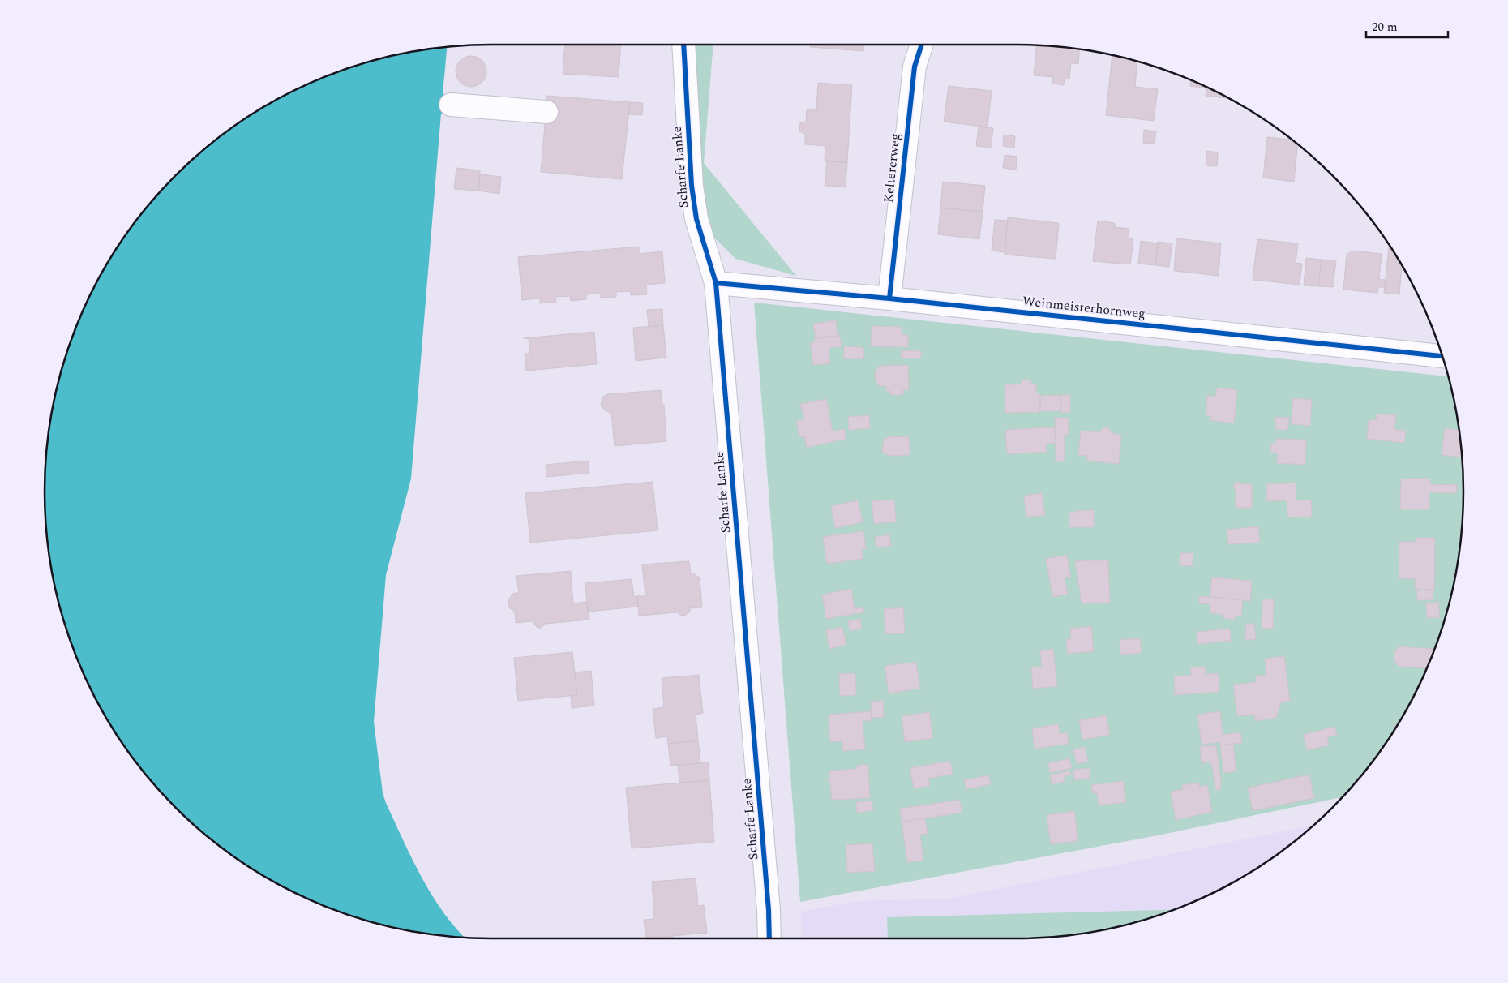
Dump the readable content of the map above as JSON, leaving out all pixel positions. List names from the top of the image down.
{
  "streets": {
    "street": ["Scharfe Lanke", "Keltererweg", "Weinmeisterhornweg"]
  },
  "crossings": [
    ["Scharfe Lanke", "Weinmeisterhornweg"],
    ["Keltererweg", "Weinmeisterhornweg"]
  ],
  "scale_bar": "20 m"
}
